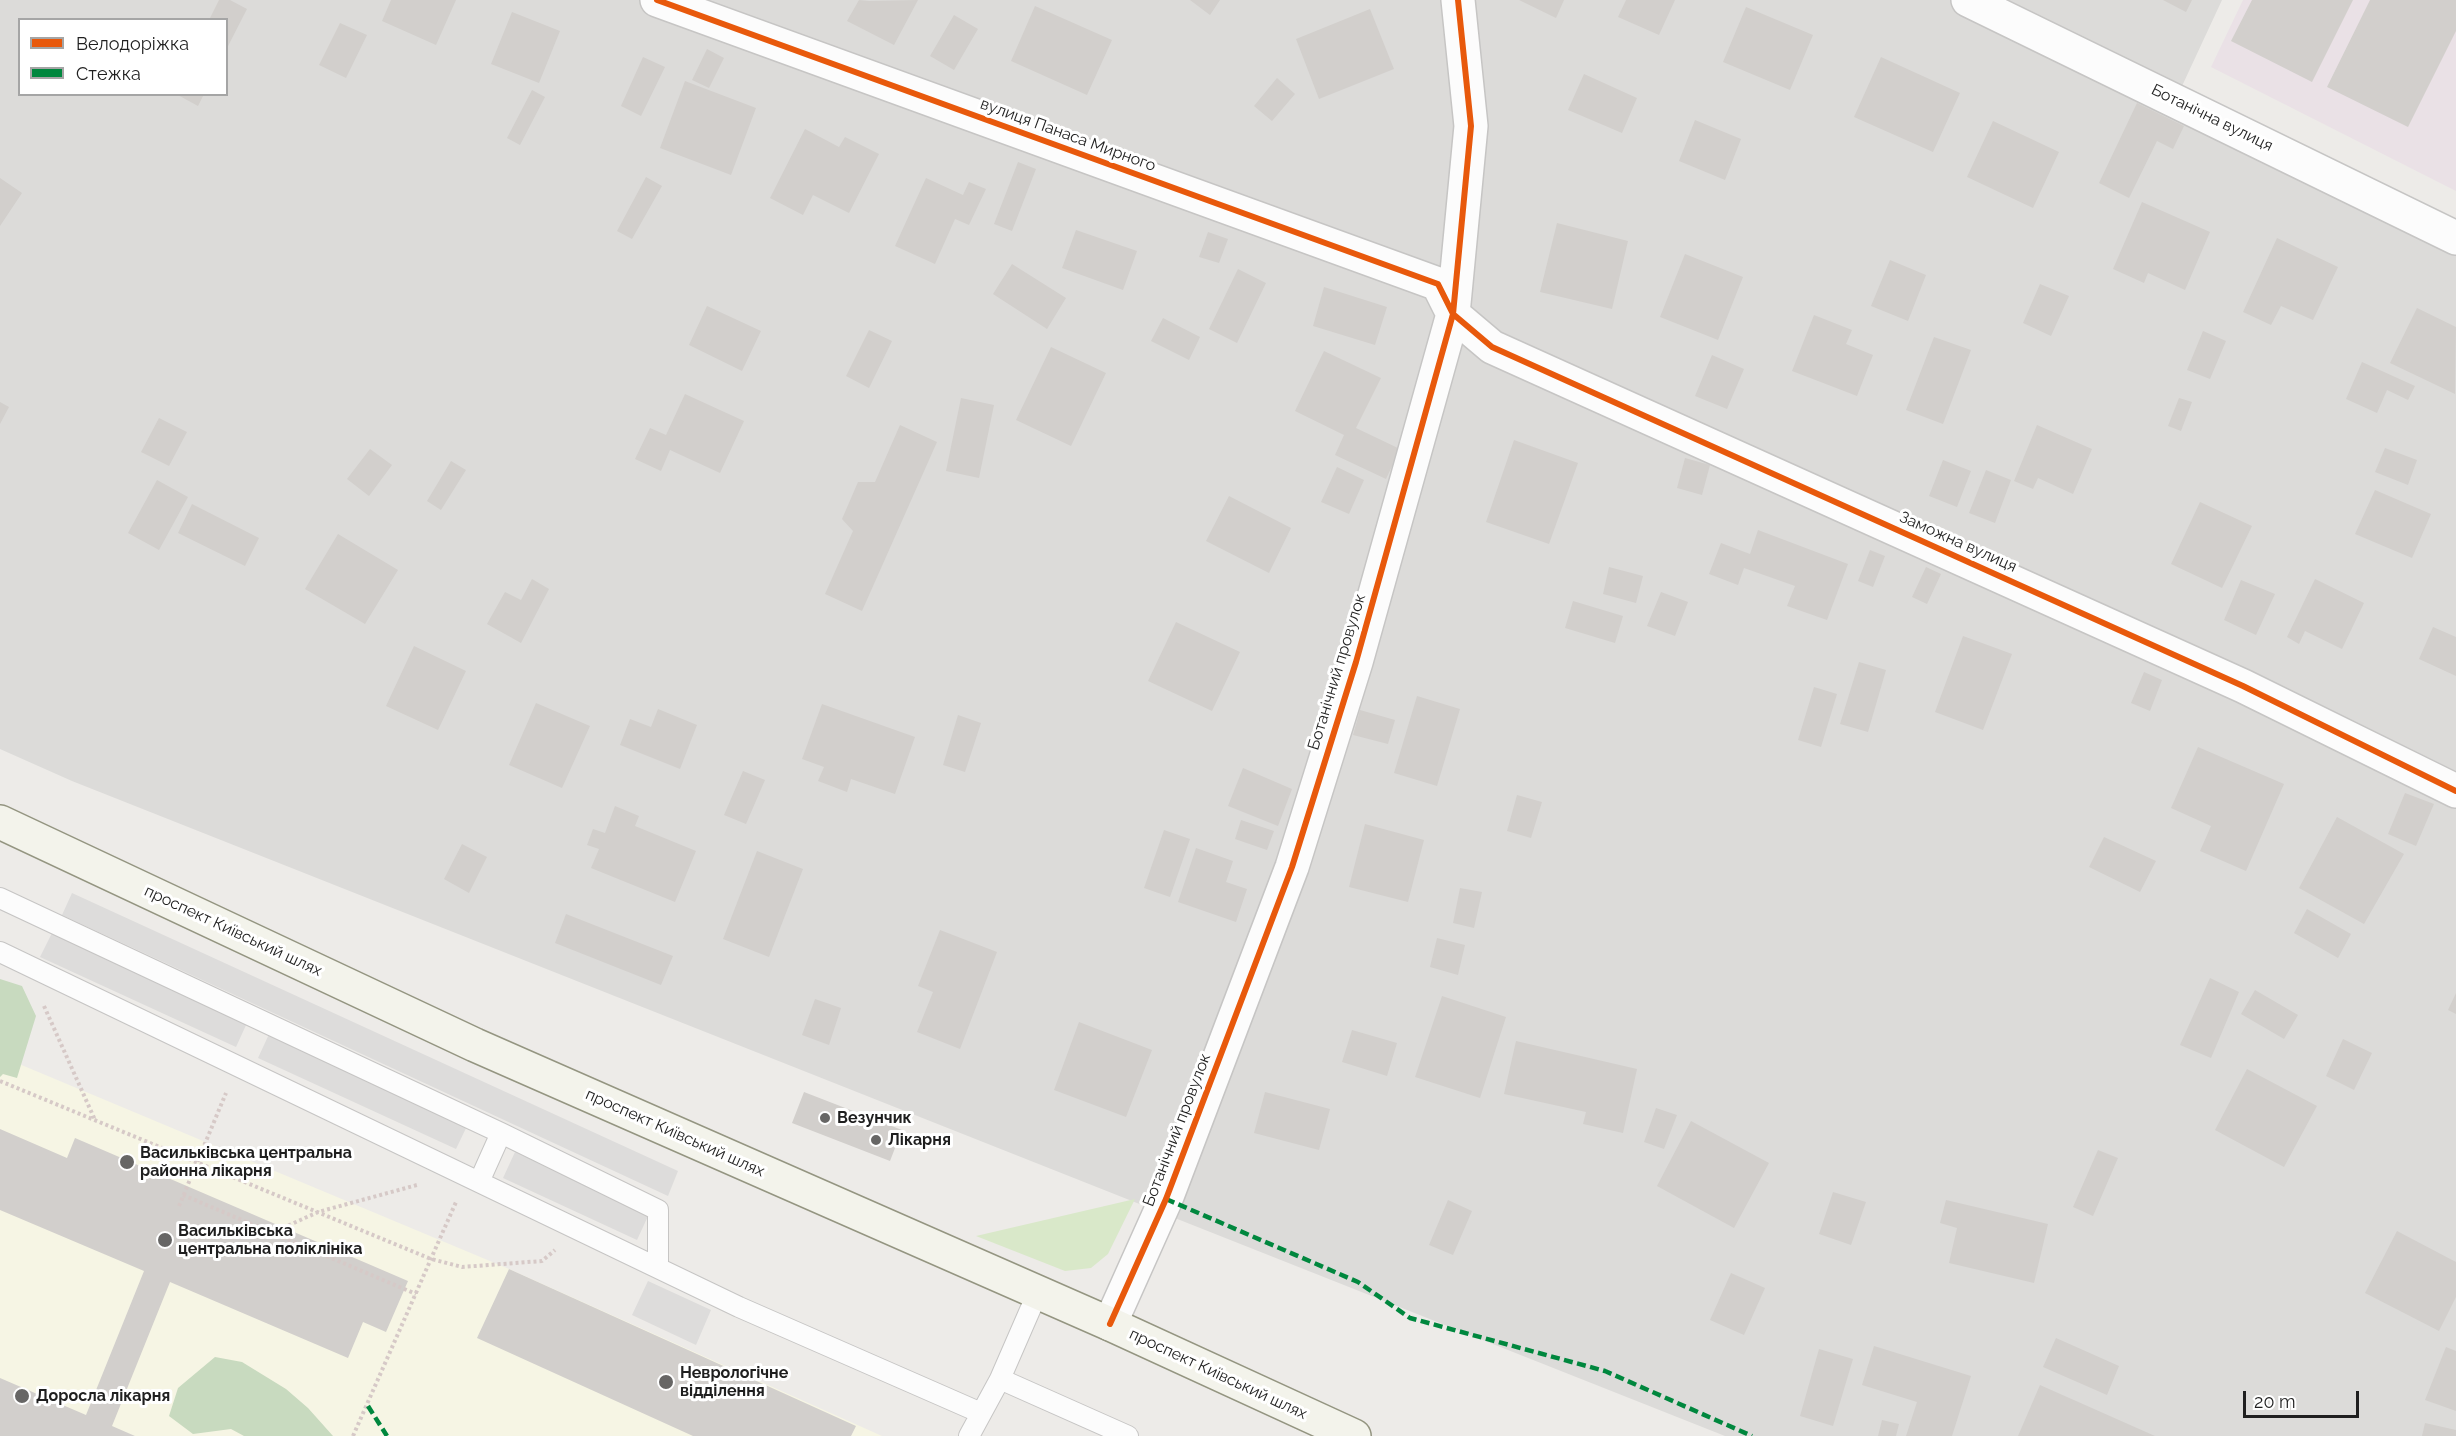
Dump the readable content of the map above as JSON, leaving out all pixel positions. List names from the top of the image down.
{
  "streets": {
    "main road": ["проспект Київський шлях"],
    "street": [
      "Ботанічна вулиця",
      "вулиця Панаса Мирного",
      "Заможна вулиця",
      "Ботанічний провулок"
    ]
  },
  "crossings": [
    ["вулиця Панаса Мирного", "Заможна вулиця"],
    ["вулиця Панаса Мирного", "Ботанічний провулок"],
    ["Заможна вулиця", "Ботанічний провулок"],
    ["Ботанічний провулок", "проспект Київський шлях"]
  ],
  "places": [
    "Везунчик",
    "Лікарня",
    "Васильківська центральна районна лікарня",
    "Васильківська центральна поліклініка",
    "Неврологічне відділення",
    "Доросла лікарня"
  ],
  "legend": ["Велодоріжка", "Стежка"],
  "scale_bar": "20 m"
}
